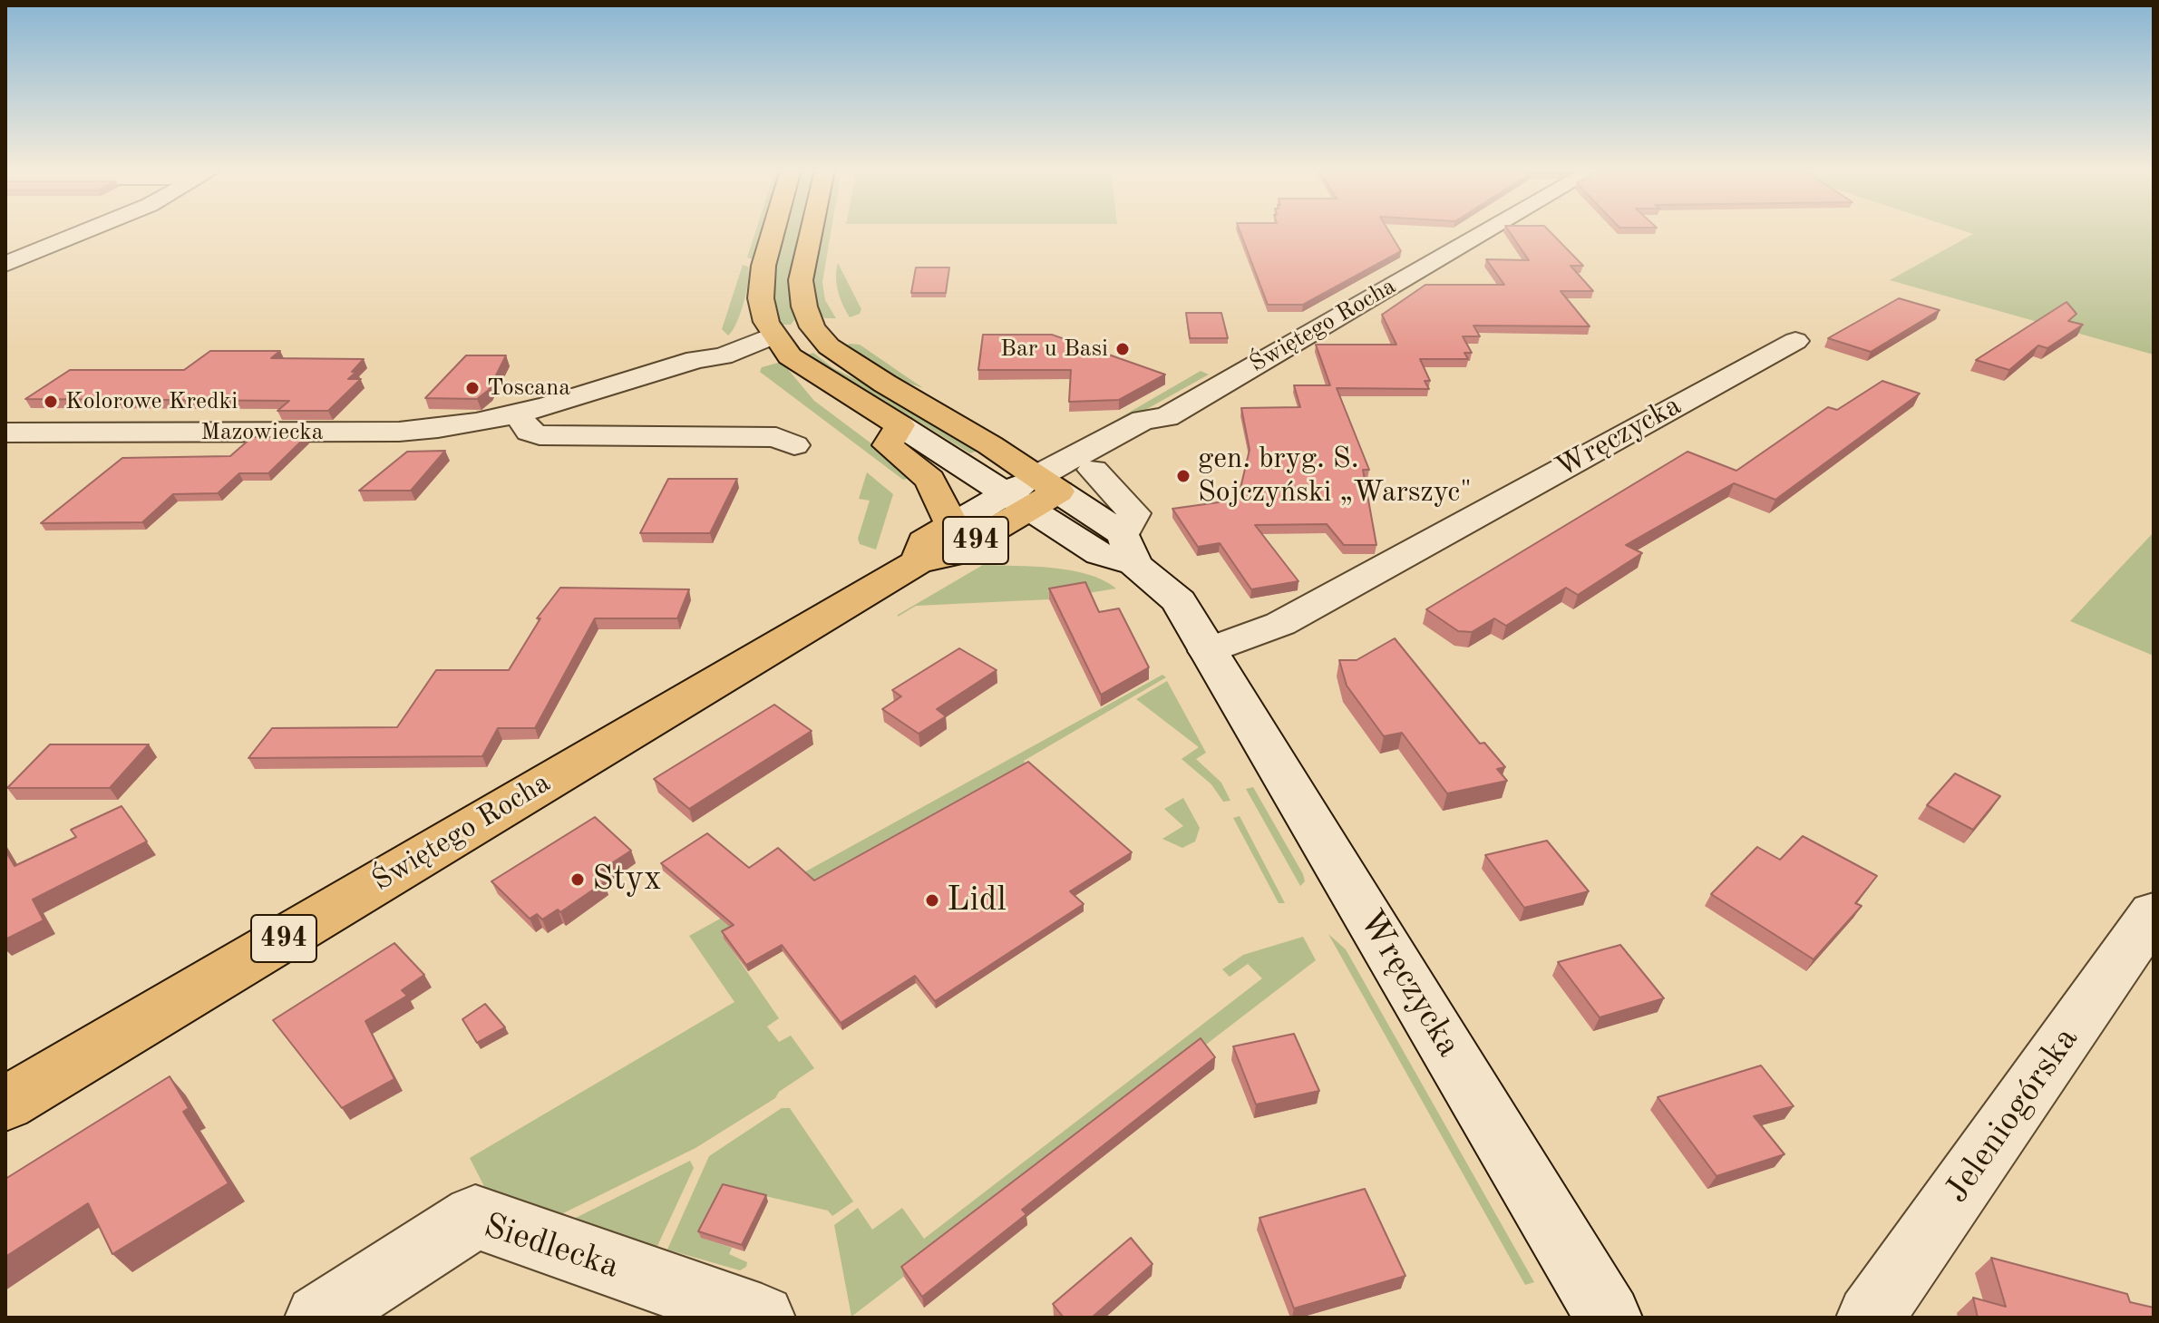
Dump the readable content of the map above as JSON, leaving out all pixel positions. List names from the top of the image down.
{
  "streets": {
    "main road": ["Świętego Rocha", "494"],
    "street": [
      "Mazowiecka",
      "Wręczycka",
      "Jeleniogórska",
      "Siedlecka"
    ]
  },
  "crossings": [
    ["Świętego Rocha", "Wręczycka"]
  ],
  "places": [
    "Bar u Basi",
    "Toscana",
    "Kolorowe Kredki",
    "gen. bryg. S. Sojczyński „Warszyc\"",
    "Styx",
    "Lidl"
  ]
}
